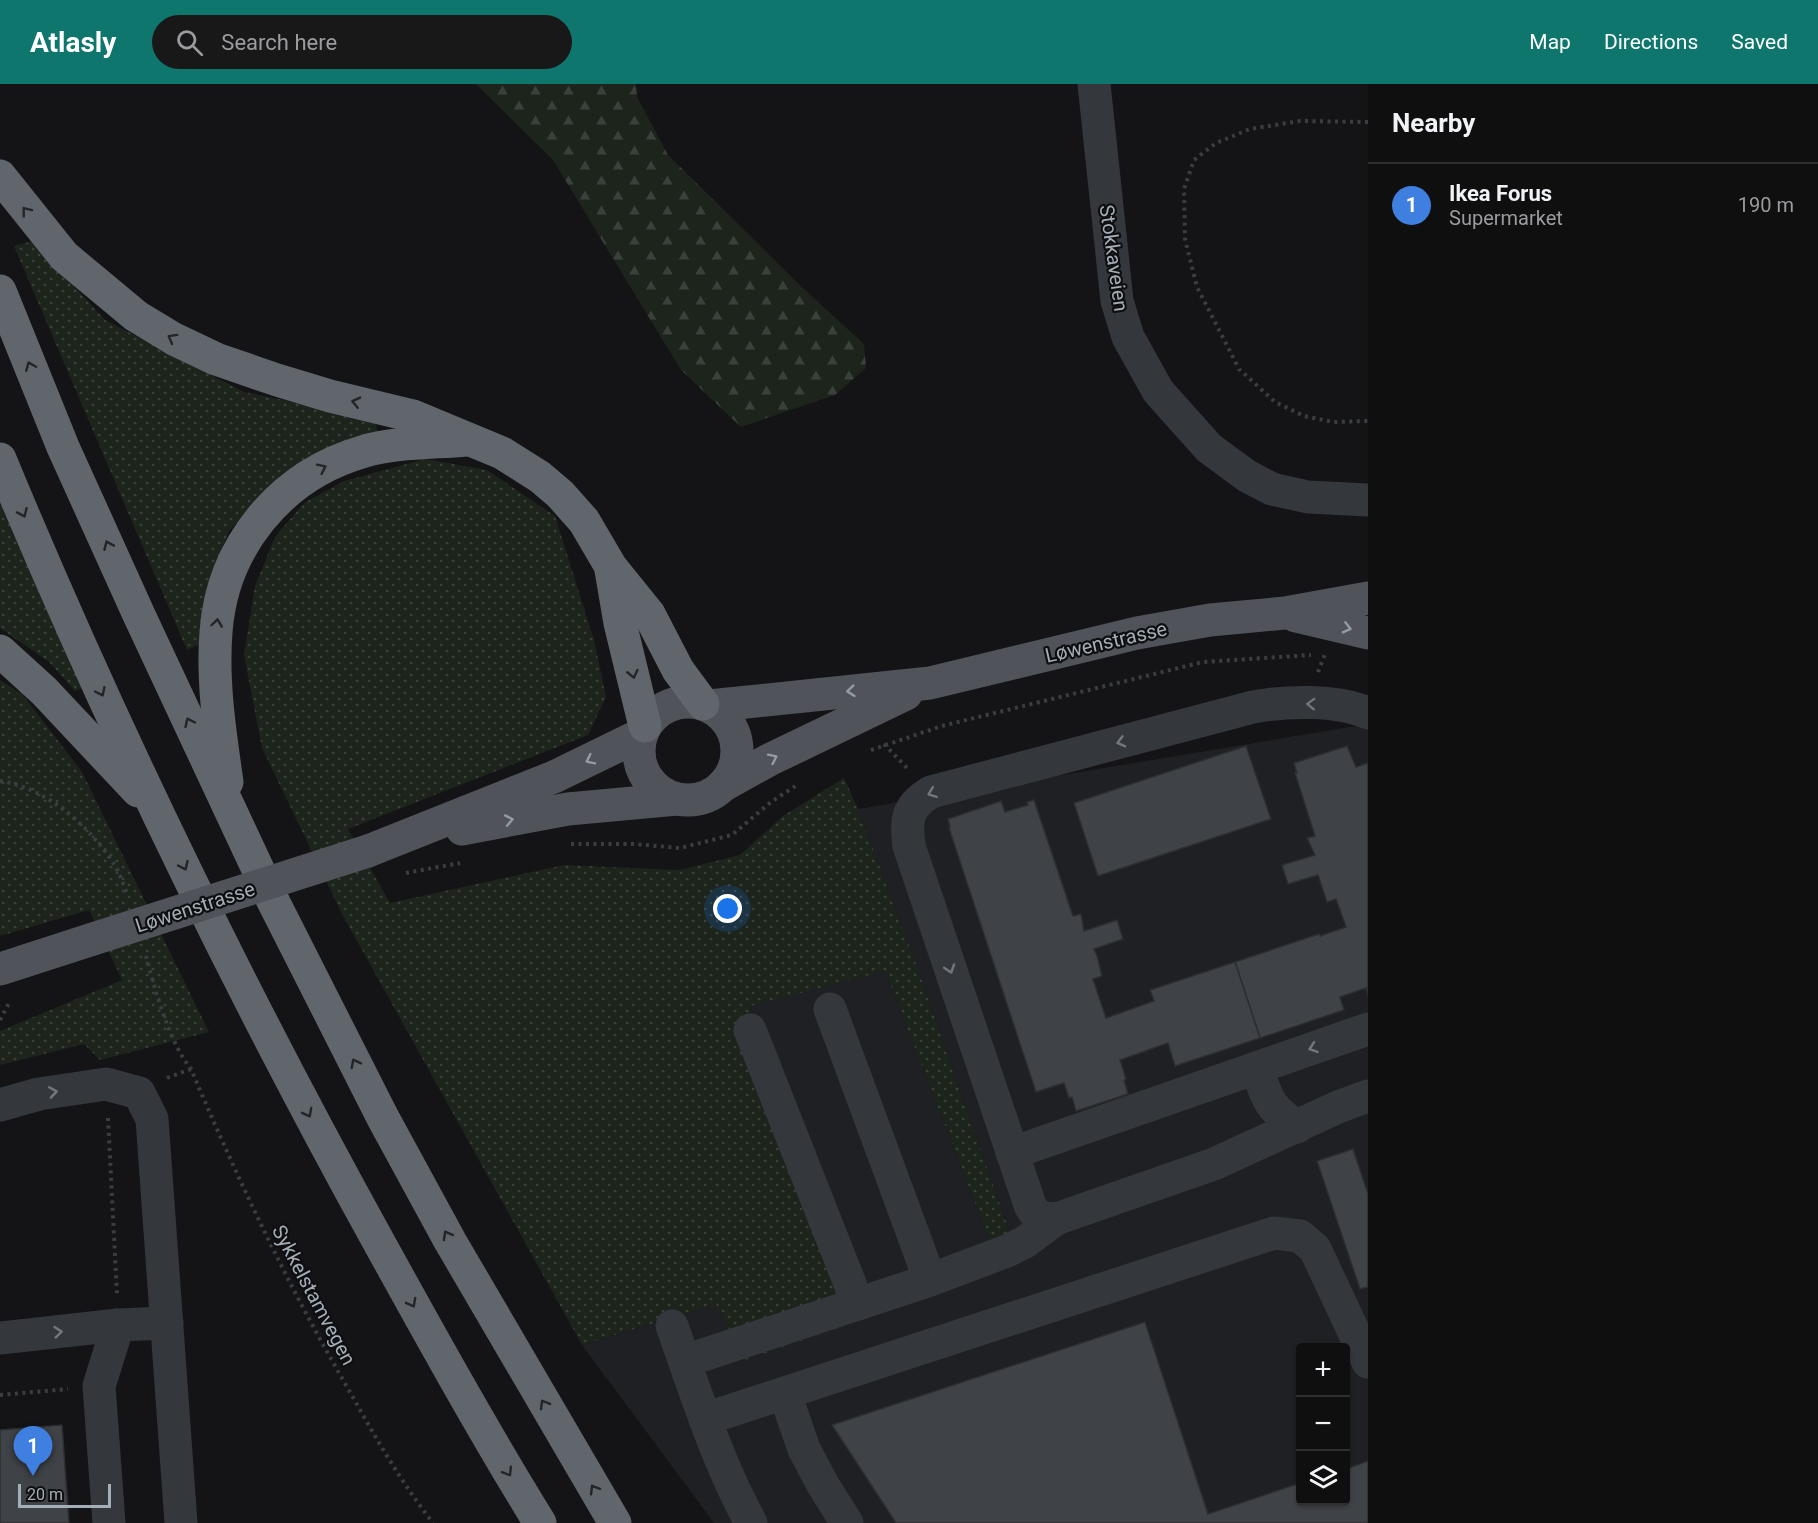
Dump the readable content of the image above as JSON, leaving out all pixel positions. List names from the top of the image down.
{
  "streets": {
    "main road": ["Løwenstrasse"],
    "street": ["Stokkaveien"],
    "path": ["Sykkelstamvegen"]
  },
  "scale_bar": "20 m",
  "page": {
    "header": "Atlasly",
    "search": "Search here",
    "nav": ["Map", "Directions", "Saved"],
    "heading": "Nearby",
    "list": [
      {
        "mark": "1",
        "name": "Ikea Forus",
        "note": "Supermarket",
        "value": "190 m"
      }
    ],
    "map_buttons": ["+", "−"],
    "pins": "1",
    "scale": "20 m"
  }
}
